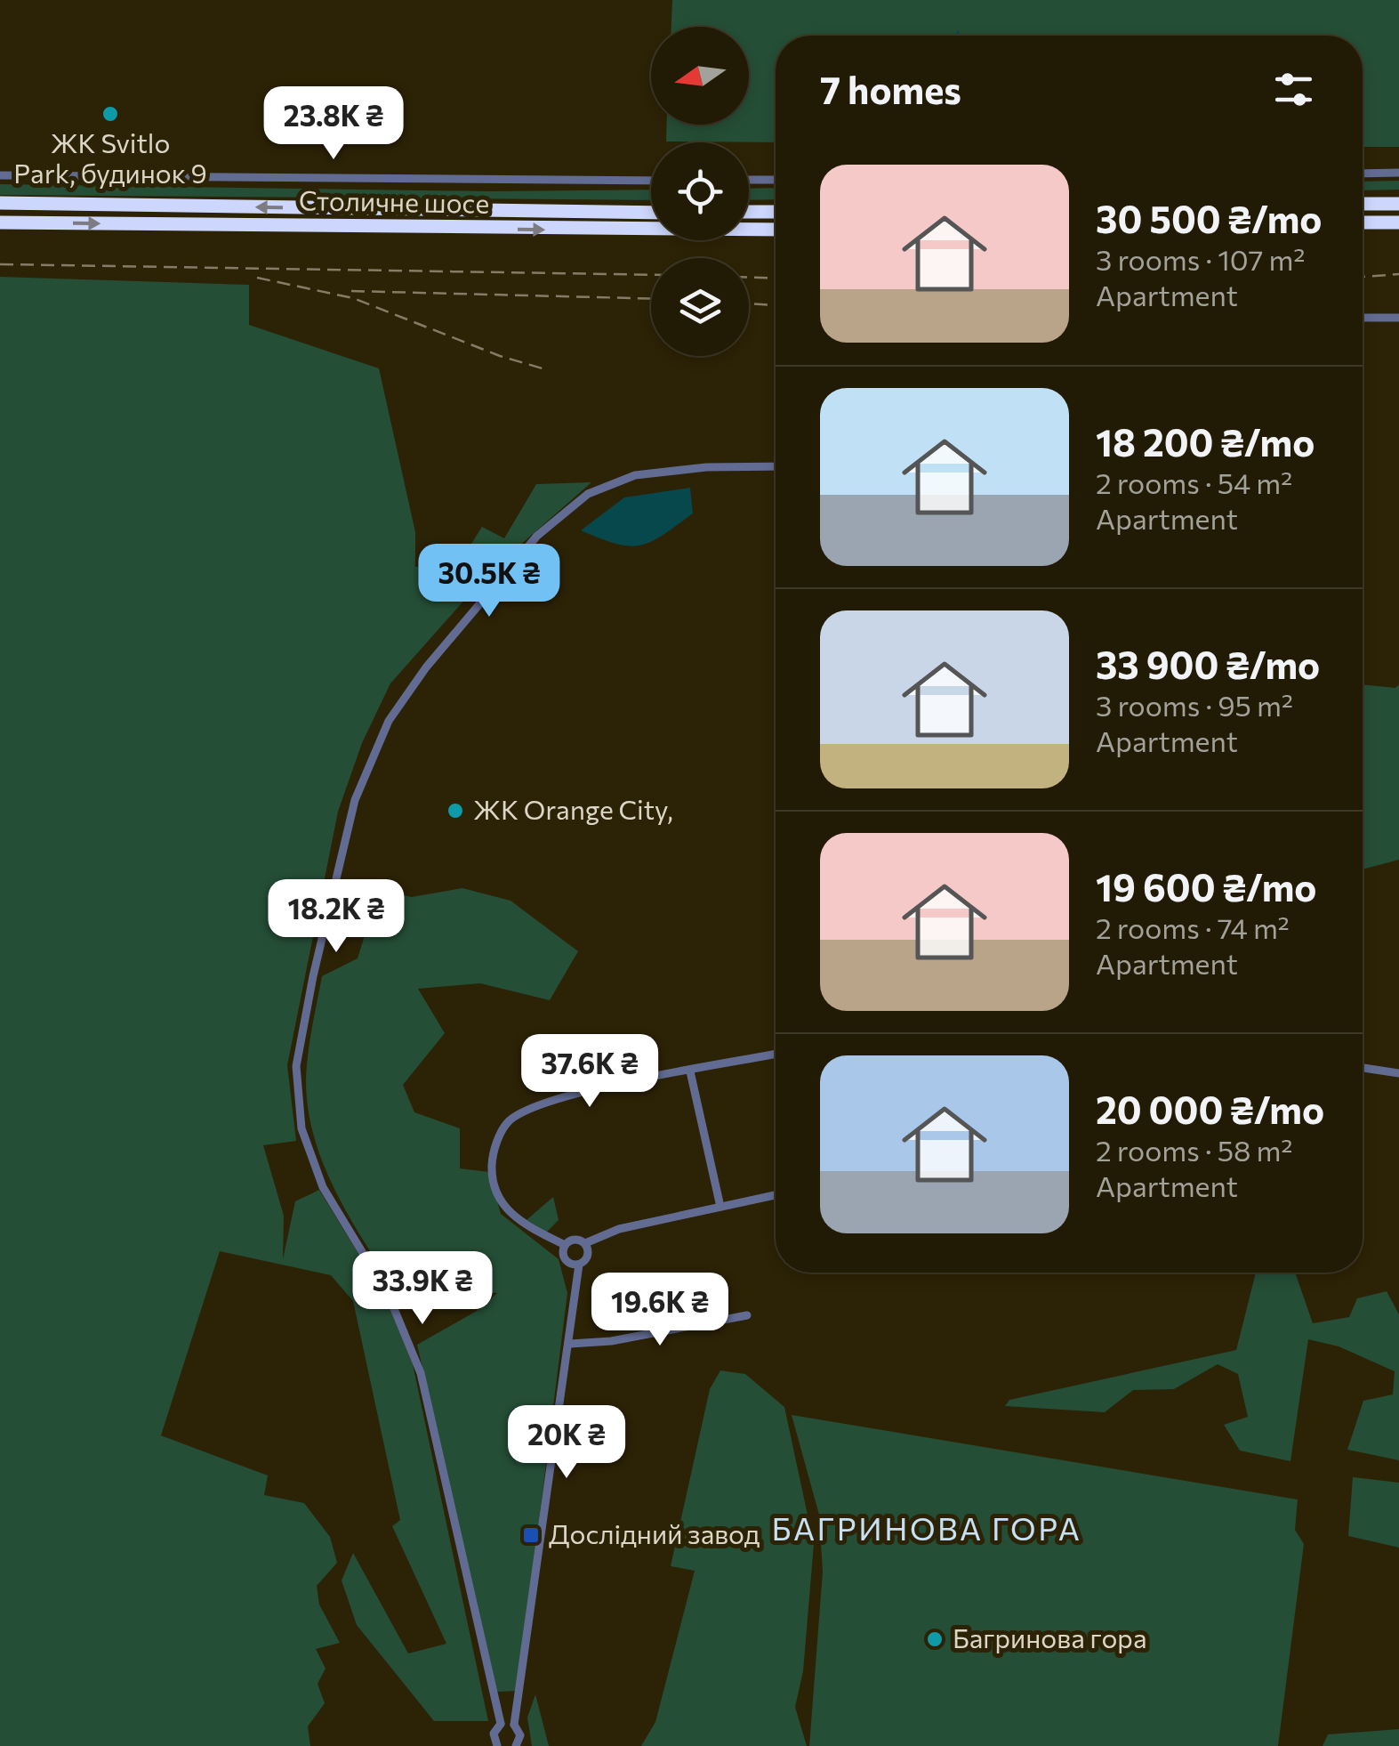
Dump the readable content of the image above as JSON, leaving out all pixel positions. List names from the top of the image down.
{
  "streets": {
    "highway": ["Столичне шосе"]
  },
  "districts": ["БАГРИНОВА ГОРА"],
  "places": {
    "other": ["ЖК Svitlo Park, будинок 9", "ЖК Orange City,", "Багринова гора"],
    "transit": ["Дослідний завод"]
  },
  "north": "left",
  "page": {
    "heading": "7 homes",
    "price": [
      "23.8K ₴",
      "30.5K ₴",
      "18.2K ₴",
      "37.6K ₴",
      "33.9K ₴",
      "19.6K ₴",
      "20K ₴"
    ],
    "list": [
      {
        "name": "30 500 ₴/mo",
        "note": "3 rooms · 107 m² · Apartment"
      },
      {
        "name": "18 200 ₴/mo",
        "note": "2 rooms · 54 m² · Apartment"
      },
      {
        "name": "33 900 ₴/mo",
        "note": "3 rooms · 95 m² · Apartment"
      },
      {
        "name": "19 600 ₴/mo",
        "note": "2 rooms · 74 m² · Apartment"
      },
      {
        "name": "20 000 ₴/mo",
        "note": "2 rooms · 58 m² · Apartment"
      }
    ]
  }
}
